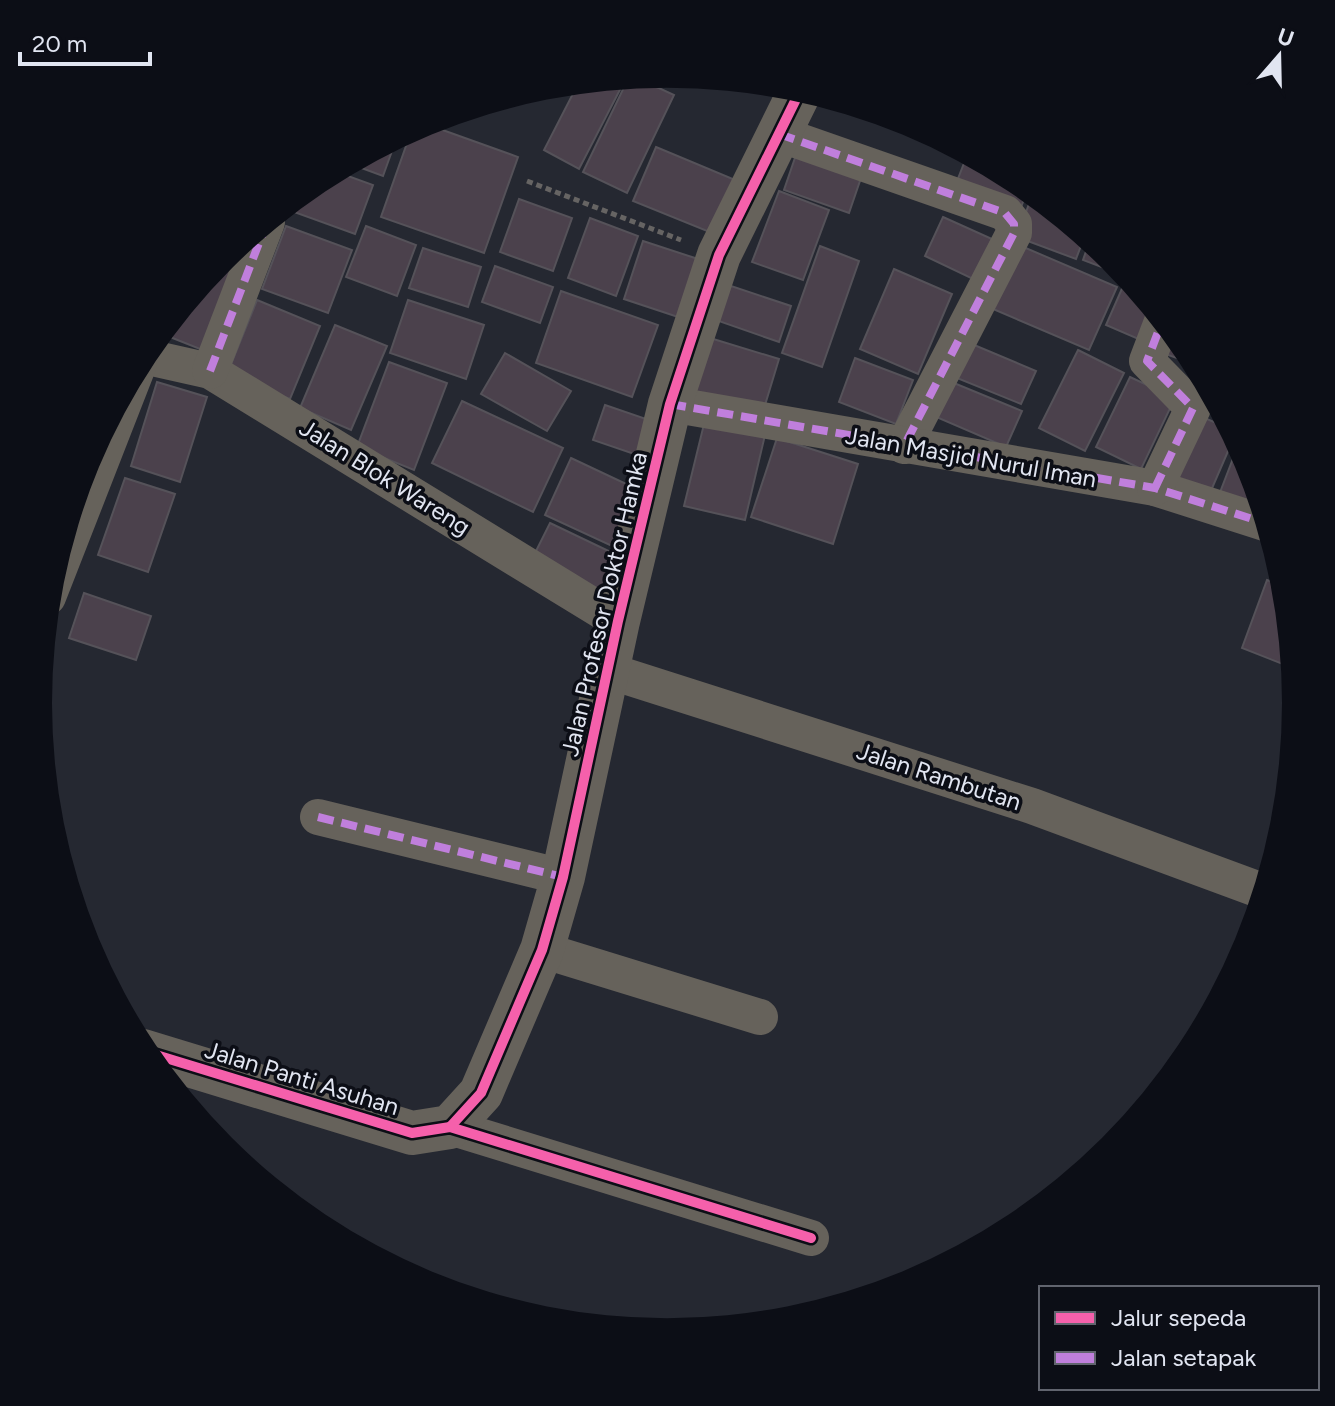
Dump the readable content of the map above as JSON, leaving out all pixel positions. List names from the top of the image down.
{
  "streets": {
    "street": [
      "Jalan Masjid Nurul Iman",
      "Jalan Blok Wareng",
      "Jalan Profesor Doktor Hamka",
      "Jalan Rambutan",
      "Jalan Panti Asuhan"
    ]
  },
  "crossings": [
    ["Jalan Masjid Nurul Iman", "Jalan Profesor Doktor Hamka"],
    ["Jalan Blok Wareng", "Jalan Profesor Doktor Hamka"],
    ["Jalan Profesor Doktor Hamka", "Jalan Rambutan"],
    ["Jalan Profesor Doktor Hamka", "Jalan Panti Asuhan"]
  ],
  "legend": ["Jalur sepeda", "Jalan setapak"],
  "scale_bar": "20 m",
  "north": "top"
}
